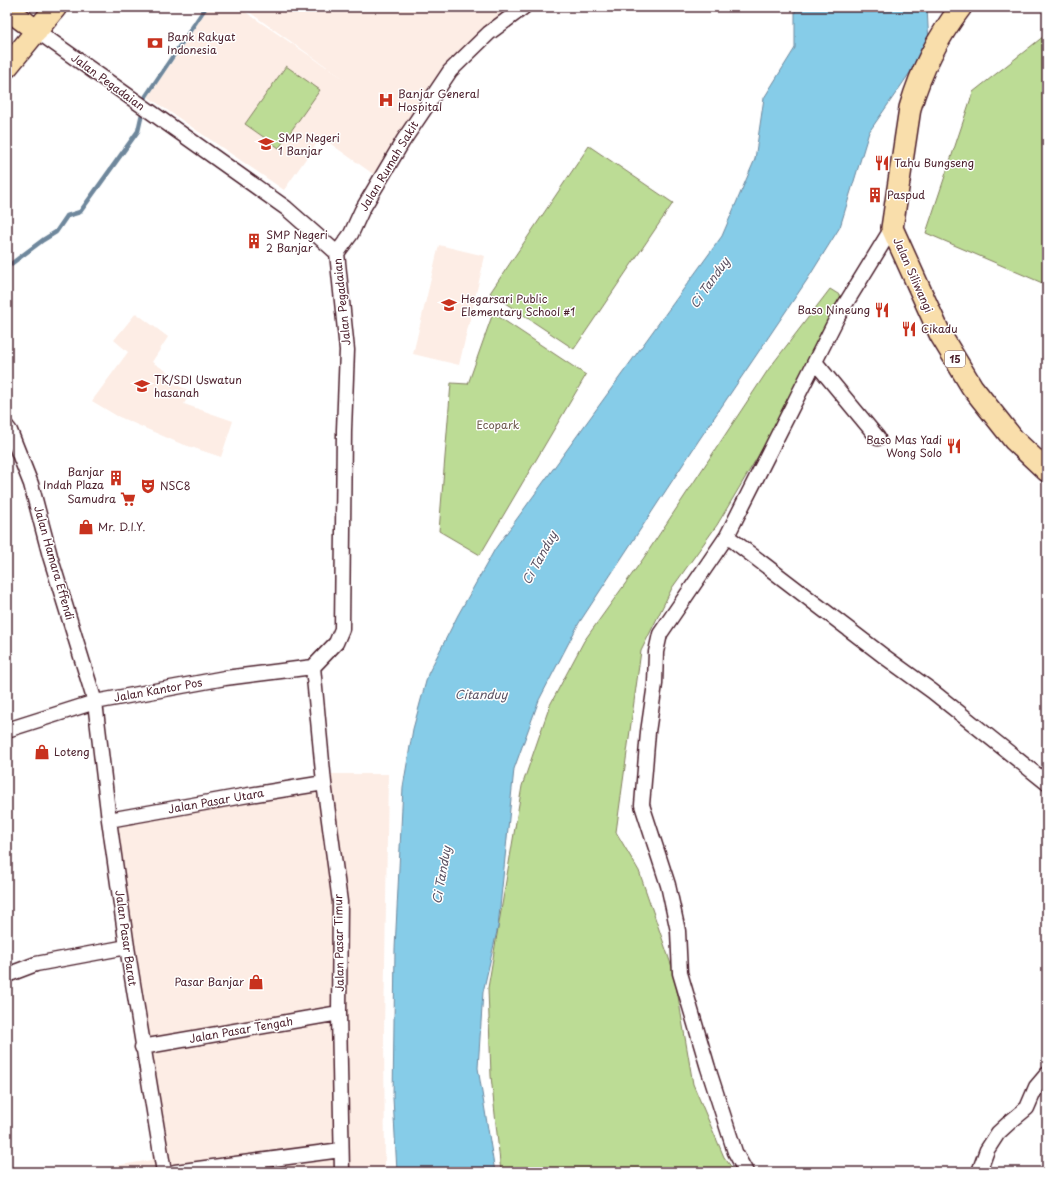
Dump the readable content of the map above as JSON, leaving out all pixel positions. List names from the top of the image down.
{
  "streets": {
    "highway": ["Jalan Siliwangi", "15"],
    "street": [
      "Jalan Pegadaian",
      "Jalan Rumah Sakit",
      "Jalan Hamara Effendi",
      "Jalan Kantor Pos",
      "Jalan Pasar Utara",
      "Jalan Pasar Barat",
      "Jalan Pasar Timur",
      "Jalan Pasar Tengah"
    ]
  },
  "crossings": [
    ["Jalan Pegadaian", "Jalan Rumah Sakit"],
    ["Jalan Pegadaian", "Jalan Kantor Pos"],
    ["Jalan Pegadaian", "Jalan Pasar Timur"],
    ["Jalan Hamara Effendi", "Jalan Kantor Pos"],
    ["Jalan Hamara Effendi", "Jalan Pasar Barat"],
    ["Jalan Kantor Pos", "Jalan Pasar Barat"],
    ["Jalan Kantor Pos", "Jalan Pasar Timur"],
    ["Jalan Pasar Utara", "Jalan Pasar Barat"],
    ["Jalan Pasar Utara", "Jalan Pasar Timur"],
    ["Jalan Pasar Barat", "Jalan Pasar Tengah"],
    ["Jalan Pasar Timur", "Jalan Pasar Tengah"]
  ],
  "water": ["Ci Tanduy", "Citanduy"],
  "parks": ["Ecopark"],
  "places": {
    "bank": ["Bank Rakyat Indonesia"],
    "hospital": ["Banjar General Hospital"],
    "school or university": ["SMP Negeri 1 Banjar", "Hegarsari Public Elementary School #1", "TK/SDI Uswatun hasanah"],
    "restaurant": [
      "Tahu Bungseng",
      "Baso Nineung",
      "Cikadu",
      "Baso Mas Yadi Wong Solo"
    ],
    "building": ["Paspud", "SMP Negeri 2 Banjar", "Banjar Indah Plaza"],
    "theatre": ["NSC8"],
    "supermarket": ["Samudra"],
    "shop": ["Mr. D.I.Y.", "Loteng", "Pasar Banjar"]
  }
}
